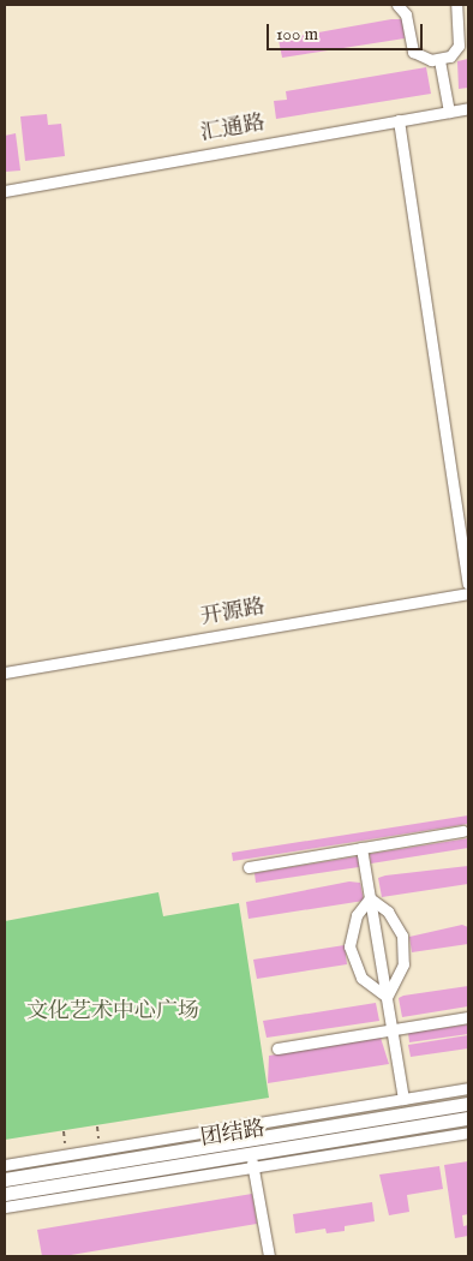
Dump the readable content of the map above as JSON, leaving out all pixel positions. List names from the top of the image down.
{
  "streets": {
    "main road": ["团结路"],
    "street": ["汇通路", "开源路"]
  },
  "parks": ["文化艺术中心广场"],
  "scale_bar": "100 m"
}
